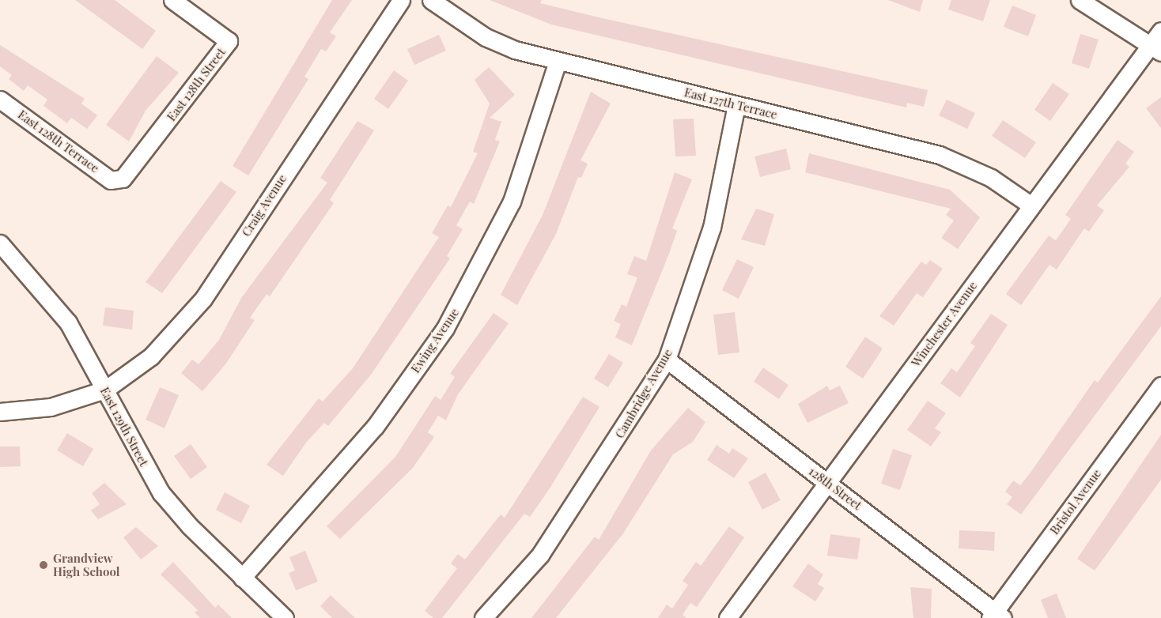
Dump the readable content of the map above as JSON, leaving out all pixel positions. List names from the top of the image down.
{
  "streets": {
    "street": [
      "East 128th Street",
      "East 127th Terrace",
      "East 128th Terrace",
      "Craig Avenue",
      "Winchester Avenue",
      "Ewing Avenue",
      "Cambridge Avenue",
      "East 129th Street",
      "128th Street",
      "Bristol Avenue"
    ]
  },
  "crossings": [
    ["East 128th Street", "East 128th Terrace"],
    ["East 127th Terrace", "Winchester Avenue"],
    ["East 127th Terrace", "Ewing Avenue"],
    ["East 127th Terrace", "Cambridge Avenue"],
    ["Craig Avenue", "East 129th Street"],
    ["Winchester Avenue", "128th Street"],
    ["Ewing Avenue", "East 129th Street"],
    ["Cambridge Avenue", "128th Street"],
    ["128th Street", "Bristol Avenue"]
  ],
  "places": ["Grandview High School"]
}
